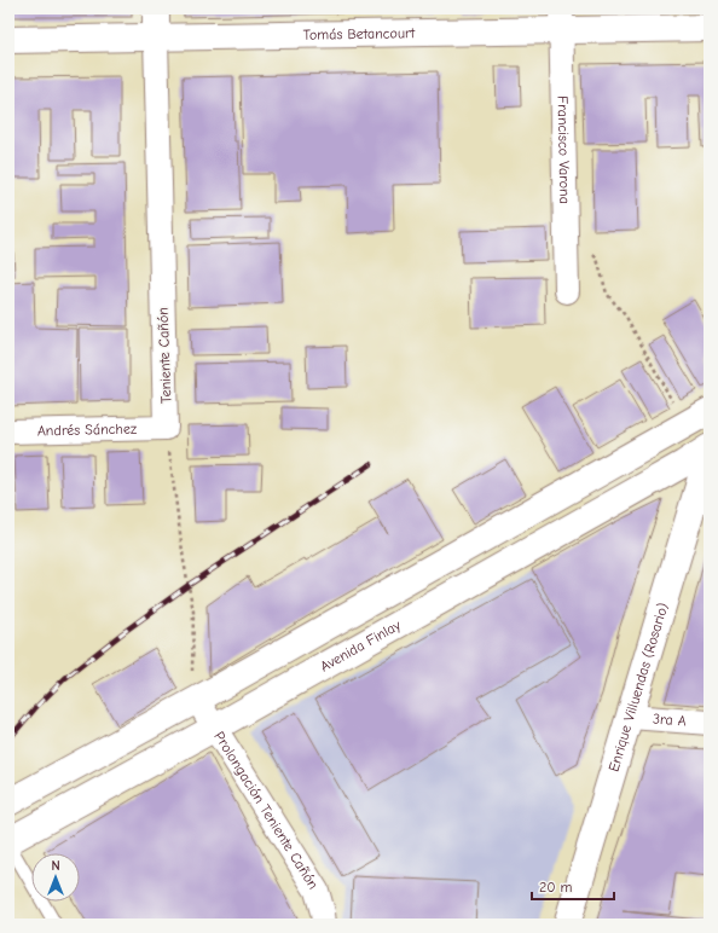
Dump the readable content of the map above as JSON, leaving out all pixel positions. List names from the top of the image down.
{
  "streets": {
    "main road": [
      "Tomás Betancourt",
      "Teniente Cañón",
      "Avenida Finlay",
      "Enrique Villuendas (Rosario)"
    ],
    "street": [
      "Francisco Varona",
      "Andrés Sánchez",
      "3ra A",
      "Prolongación Teniente Cañón"
    ]
  },
  "crossings": [
    ["Tomás Betancourt", "Francisco Varona"],
    ["Tomás Betancourt", "Teniente Cañón"],
    ["Teniente Cañón", "Andrés Sánchez"],
    ["Avenida Finlay", "Enrique Villuendas (Rosario)"],
    ["Avenida Finlay", "Prolongación Teniente Cañón"],
    ["Enrique Villuendas (Rosario)", "3ra A"]
  ],
  "scale_bar": "20 m",
  "north": "top"
}
